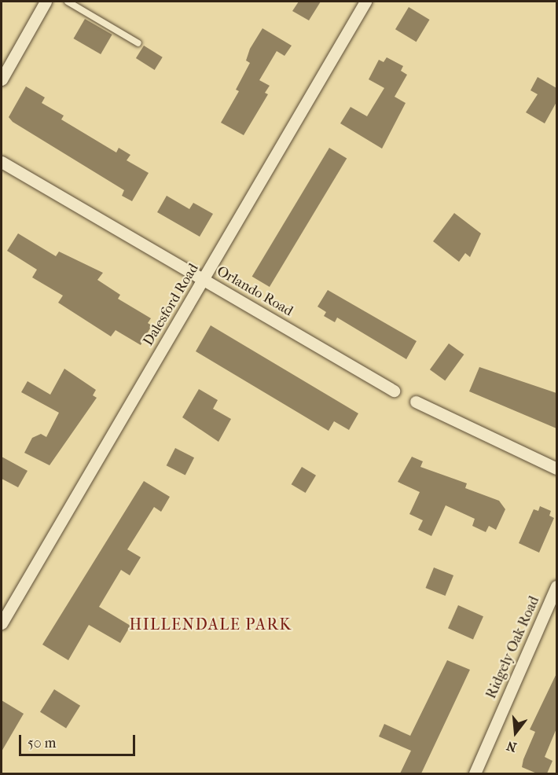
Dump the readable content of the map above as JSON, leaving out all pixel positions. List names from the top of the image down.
{
  "streets": {
    "street": ["Orlando Road", "Dalesford Road", "Ridgely Oak Road"]
  },
  "crossings": [
    ["Orlando Road", "Dalesford Road"]
  ],
  "districts": ["HILLENDALE PARK"],
  "scale_bar": "50 m",
  "north": "bottom"
}
